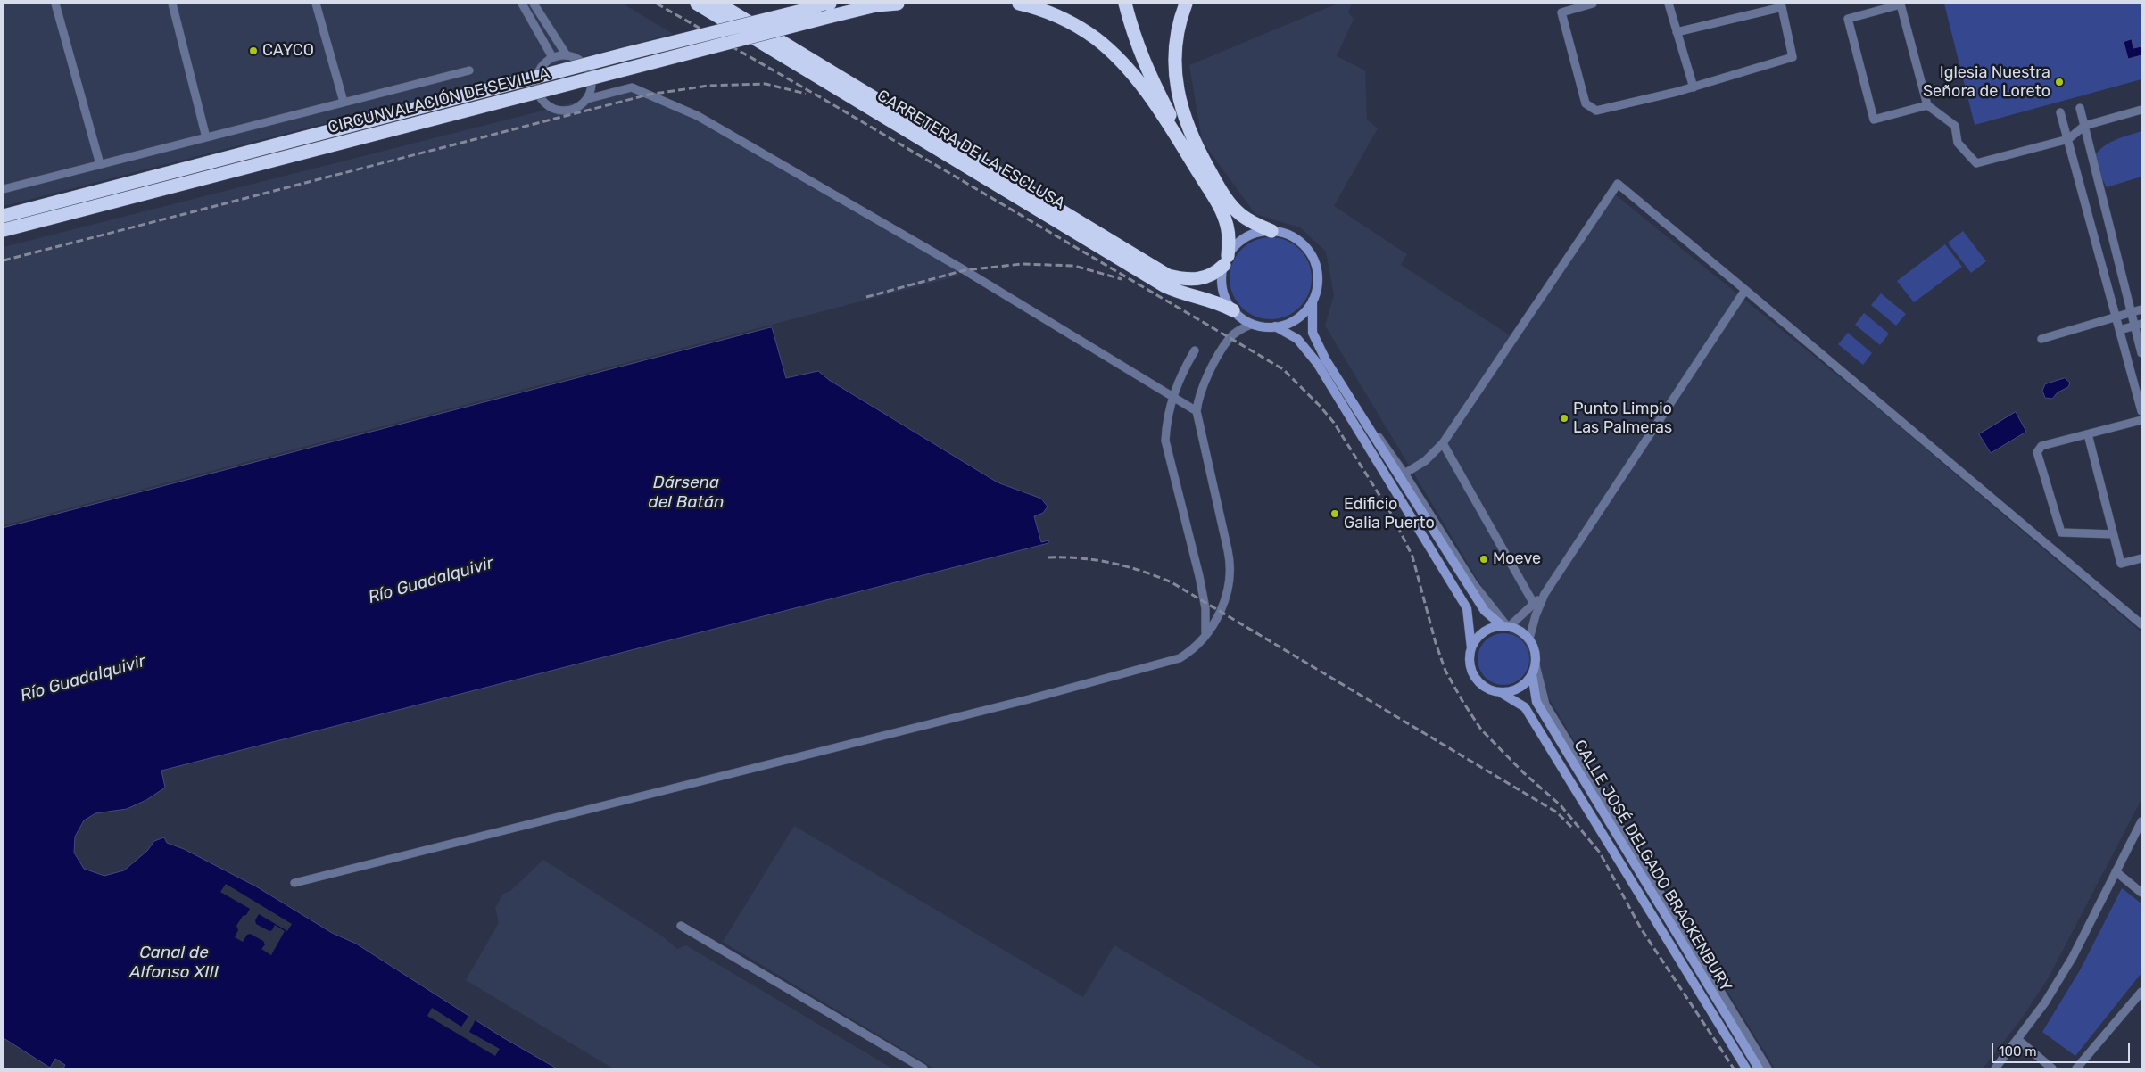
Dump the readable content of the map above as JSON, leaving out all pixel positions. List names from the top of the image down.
{
  "streets": {
    "highway": ["CIRCUNVALACIÓN DE SEVILLA", "CARRETERA DE LA ESCLUSA"],
    "main road": ["CALLE JOSÉ DELGADO BRACKENBURY"]
  },
  "water": ["Dársena del Batán", "Río Guadalquivir", "Canal de Alfonso XIII"],
  "places": [
    "CAYCO",
    "Iglesia Nuestra Señora de Loreto",
    "Punto Limpio Las Palmeras",
    "Edificio Galia Puerto",
    "Moeve"
  ],
  "scale_bar": "100 m"
}
